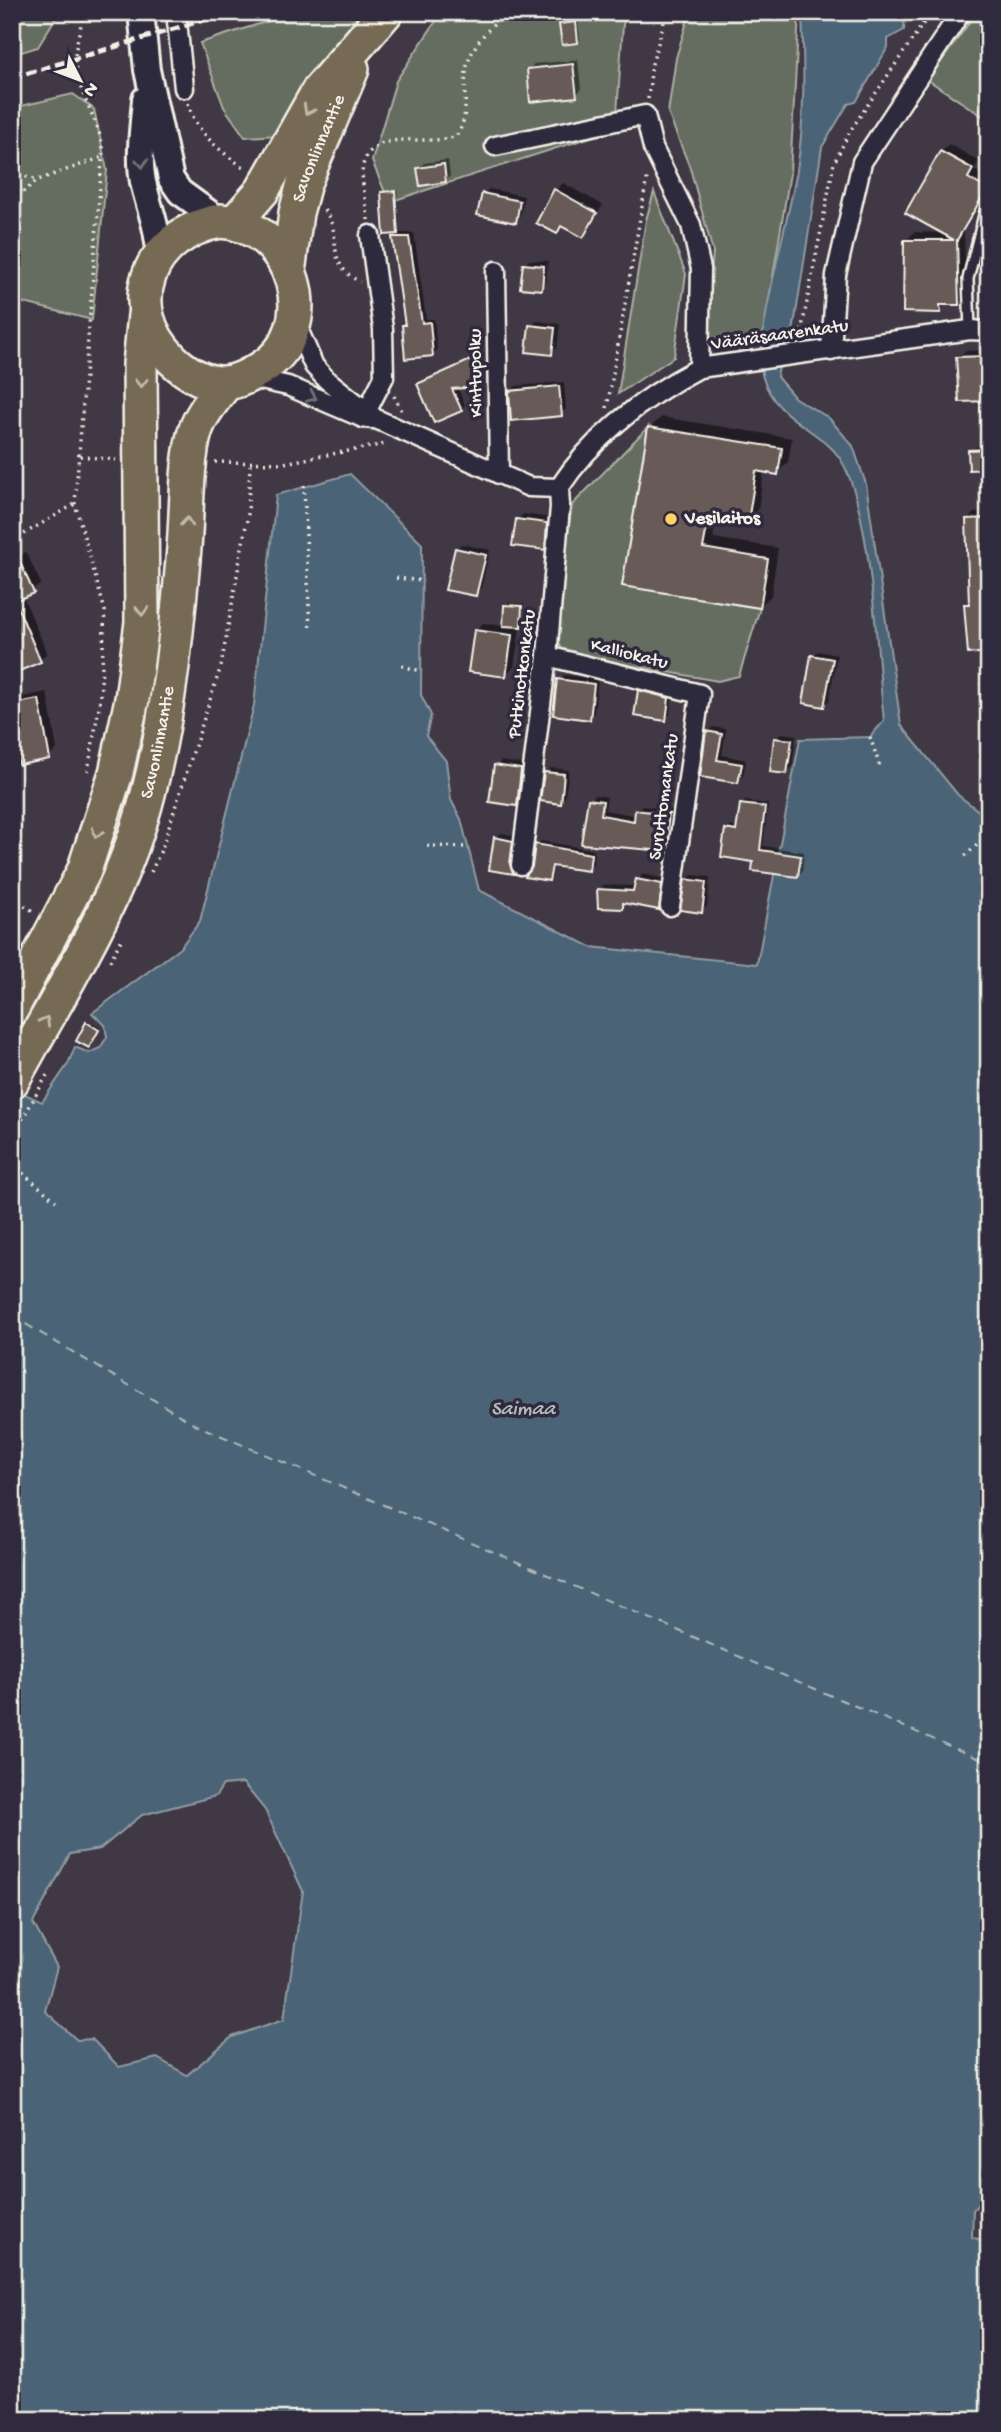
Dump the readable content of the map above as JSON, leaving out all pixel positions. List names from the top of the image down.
{
  "streets": {
    "highway": ["Savonlinnantie"],
    "street": [
      "Vääräsaarenkatu",
      "Kinttupolku",
      "Kalliokatu",
      "Putkinotkonkatu",
      "Suruttomankatu"
    ]
  },
  "crossings": [
    ["Vääräsaarenkatu", "Putkinotkonkatu"],
    ["Kalliokatu", "Putkinotkonkatu"],
    ["Kalliokatu", "Suruttomankatu"]
  ],
  "water": ["Saimaa"],
  "places": ["Vesilaitos"],
  "north": "bottom right"
}
